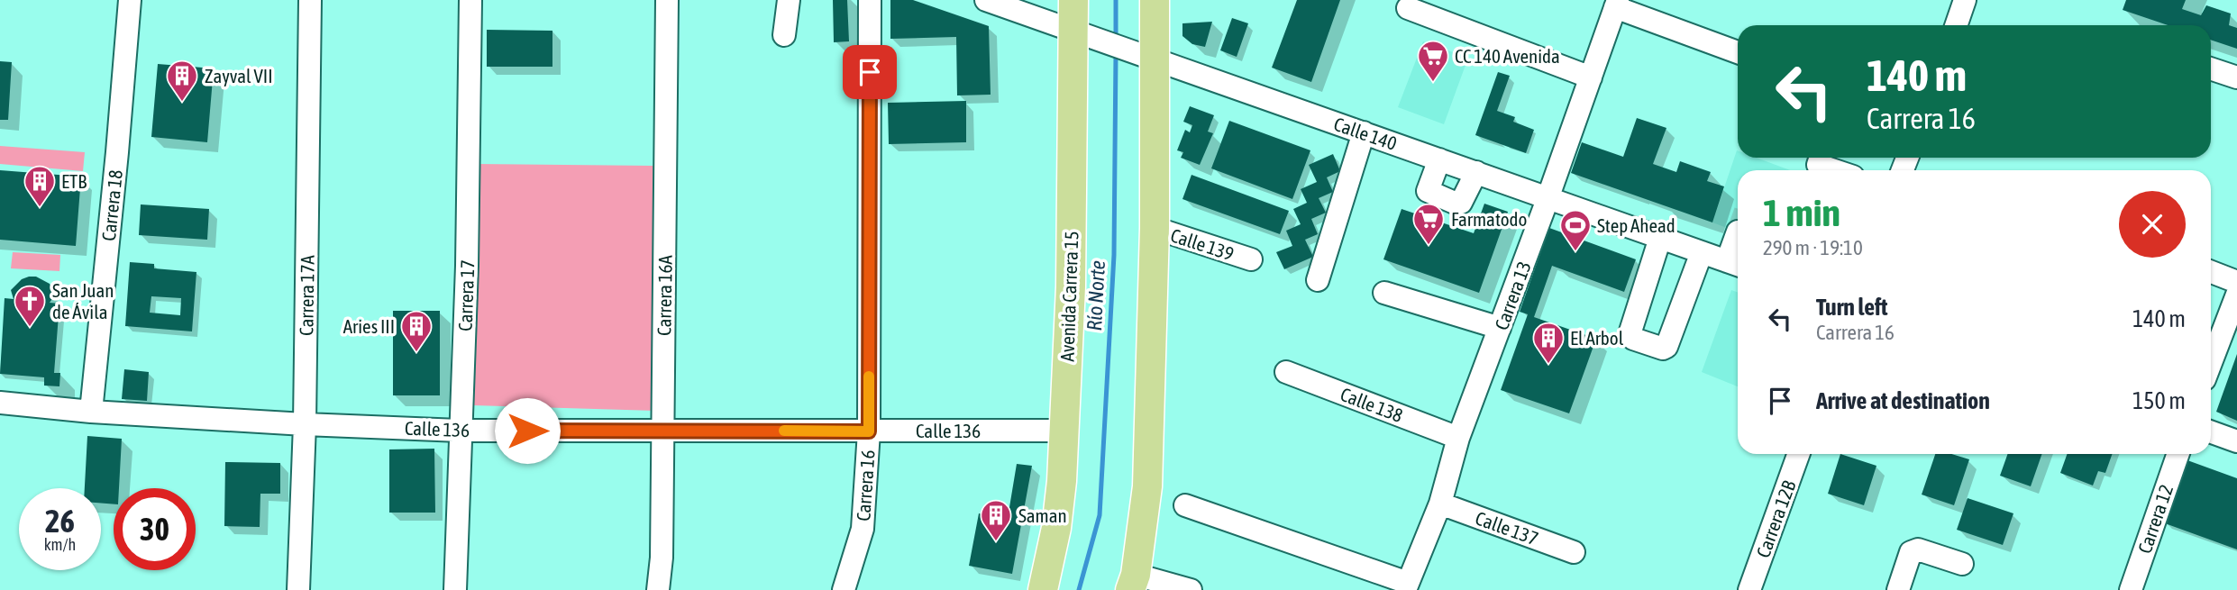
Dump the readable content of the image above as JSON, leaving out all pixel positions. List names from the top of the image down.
{
  "streets": {
    "main road": ["Avenida Carrera 15"],
    "street": [
      "Calle 140",
      "Carrera 18",
      "Calle 139",
      "Carrera 17A",
      "Carrera 17",
      "Carrera 16A",
      "Carrera 13",
      "Calle 138",
      "Calle 136",
      "Carrera 16",
      "Carrera 12B",
      "Carrera 12",
      "Calle 137"
    ]
  },
  "crossings": [
    ["Calle 140", "Carrera 13"],
    ["Calle 140", "Avenida Carrera 15"],
    ["Carrera 18", "Calle 136"],
    ["Carrera 17A", "Calle 136"],
    ["Carrera 17", "Calle 136"],
    ["Carrera 16A", "Calle 136"],
    ["Carrera 13", "Calle 138"],
    ["Carrera 13", "Calle 137"],
    ["Avenida Carrera 15", "Calle 136"],
    ["Calle 136", "Carrera 16"]
  ],
  "water": ["Río Norte"],
  "places": {
    "supermarket": ["CC 140 Avenida", "Farmatodo"],
    "building": [
      "Zayval VII",
      "ETB",
      "Aries III",
      "El Arbol",
      "Saman"
    ],
    "sports": ["Step Ahead"],
    "church": ["San Juan de Ávila"]
  },
  "page": {
    "turn": ["140 m", "Carrera 16"],
    "heading": ["1 min", "290 m · 19:10"],
    "list": [
      {
        "name": "Turn left",
        "note": "Carrera 16",
        "value": "140 m"
      },
      {
        "name": "Arrive at destination",
        "value": "150 m"
      }
    ],
    "speed": "26 km/h",
    "limit": "30"
  }
}
